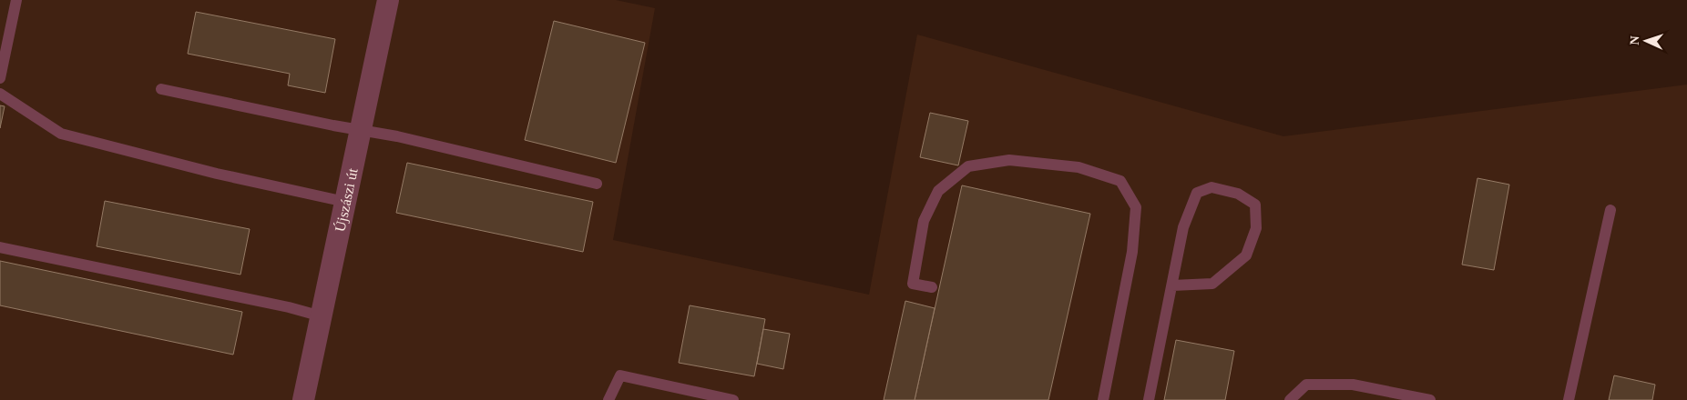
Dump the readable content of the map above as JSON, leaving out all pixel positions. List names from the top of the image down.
{
  "streets": {
    "street": ["Újszászi út"]
  },
  "north": "left"
}
